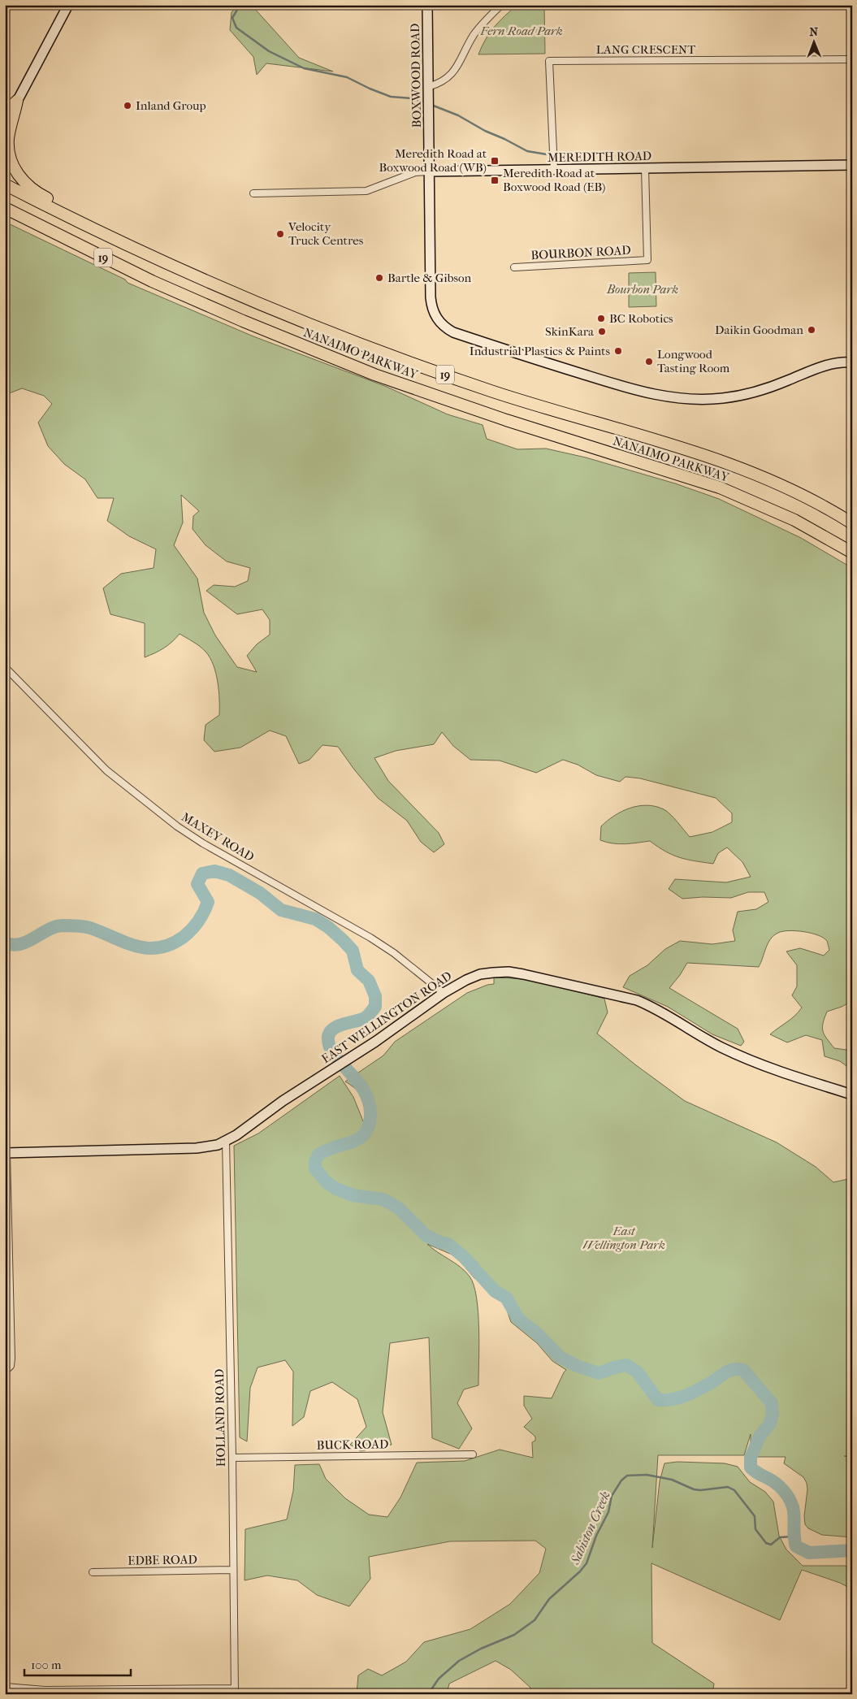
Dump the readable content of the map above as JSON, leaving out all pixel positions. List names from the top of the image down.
{
  "streets": {
    "highway": ["19", "NANAIMO PARKWAY"],
    "street": [
      "LANG CRESCENT",
      "BOXWOOD ROAD",
      "MEREDITH ROAD",
      "BOURBON ROAD",
      "MAXEY ROAD",
      "EAST WELLINGTON ROAD",
      "HOLLAND ROAD",
      "BUCK ROAD",
      "EDBE ROAD"
    ]
  },
  "crossings": [
    ["LANG CRESCENT", "MEREDITH ROAD"],
    ["BOXWOOD ROAD", "MEREDITH ROAD"],
    ["MEREDITH ROAD", "BOURBON ROAD"],
    ["MAXEY ROAD", "EAST WELLINGTON ROAD"],
    ["EAST WELLINGTON ROAD", "HOLLAND ROAD"],
    ["HOLLAND ROAD", "BUCK ROAD"],
    ["HOLLAND ROAD", "EDBE ROAD"]
  ],
  "water": ["Sabiston Creek"],
  "parks": ["Fern Road Park", "Bourbon Park", "East Wellington Park"],
  "places": {
    "other": [
      "Inland Group",
      "Velocity Truck Centres",
      "Bartle & Gibson",
      "BC Robotics",
      "Daikin Goodman",
      "SkinKara",
      "Industrial Plastics & Paints",
      "Longwood Tasting Room"
    ],
    "transit": ["Meredith Road at Boxwood Road (WB)", "Meredith Road at Boxwood Road (EB)"]
  },
  "scale_bar": "100 m",
  "north": "top"
}
